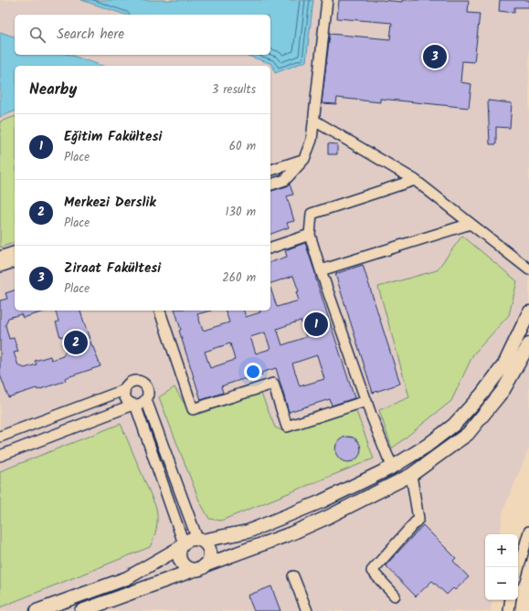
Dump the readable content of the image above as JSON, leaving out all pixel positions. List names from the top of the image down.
{
  "page": {
    "search": "Search here",
    "pins": ["3", "1", "2"],
    "heading": ["Nearby", "3 results"],
    "list": [
      {
        "mark": "1",
        "name": "Eğitim Fakültesi",
        "note": "Place",
        "value": "60 m"
      },
      {
        "mark": "2",
        "name": "Merkezi Derslik",
        "note": "Place",
        "value": "130 m"
      },
      {
        "mark": "3",
        "name": "Ziraat Fakültesi",
        "note": "Place",
        "value": "260 m"
      }
    ],
    "map_buttons": ["+", "−"]
  }
}
